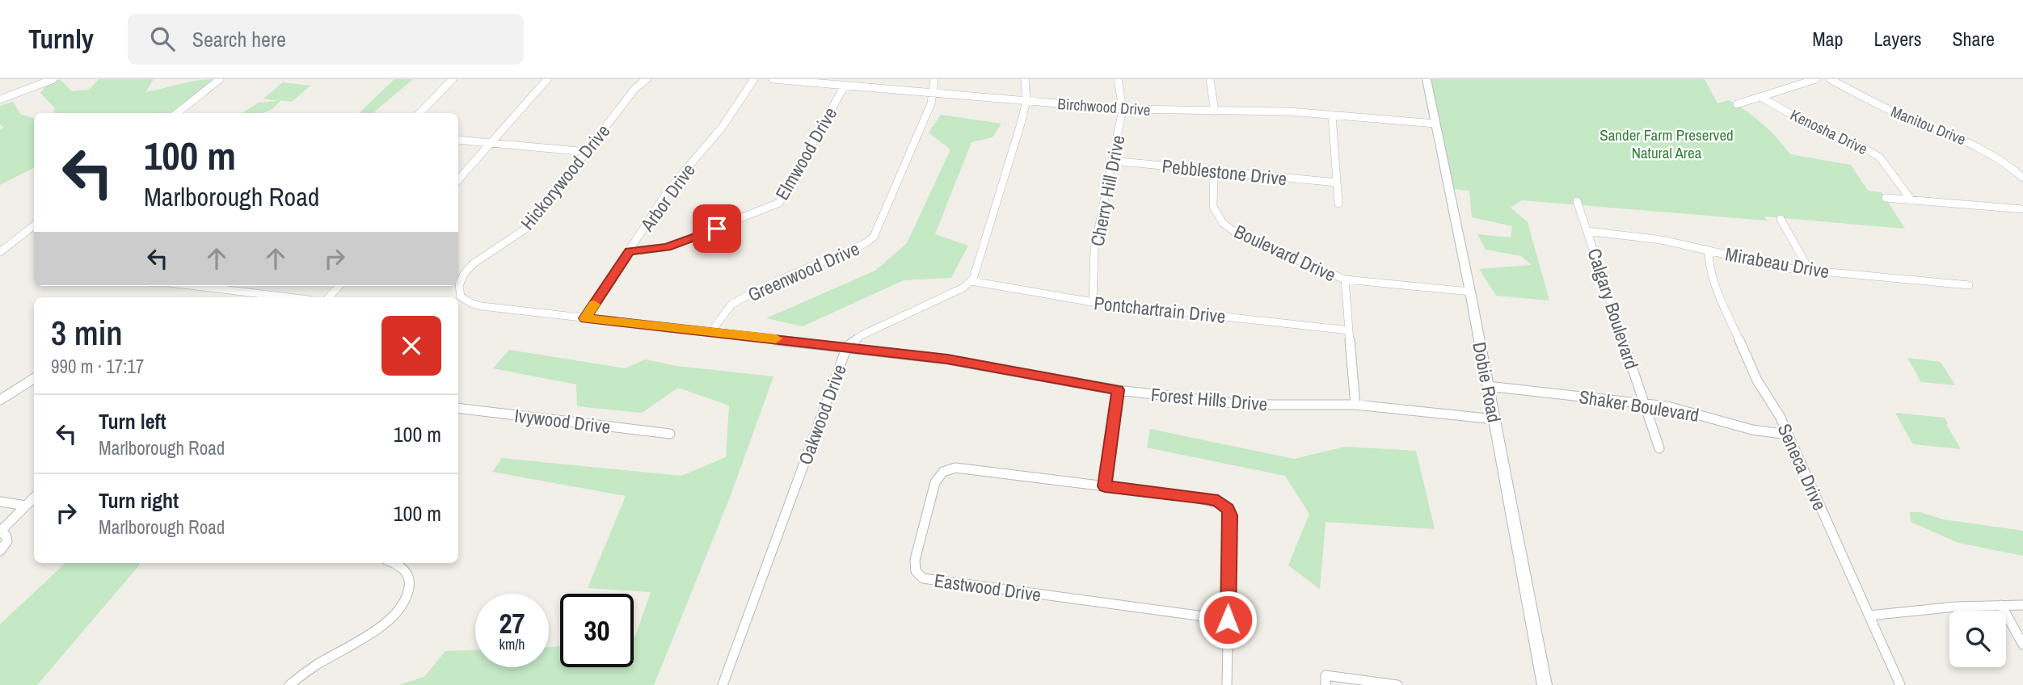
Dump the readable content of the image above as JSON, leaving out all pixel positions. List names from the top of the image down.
{
  "streets": {
    "street": [
      "Birchwood Drive",
      "Manitou Drive",
      "Kenosha Drive",
      "Elmwood Drive",
      "Pebblestone Drive",
      "Hickorywood Drive",
      "Cherry Hill Drive",
      "Arbor Drive",
      "Boulevard Drive",
      "Mirabeau Drive",
      "Greenwood Drive",
      "Calgary Boulevard",
      "Pontchartrain Drive",
      "Dobie Road",
      "Forest Hills Drive",
      "Shaker Boulevard",
      "Oakwood Drive",
      "Ivywood Drive",
      "Seneca Drive",
      "Eastwood Drive"
    ]
  },
  "crossings": [
    ["Birchwood Drive", "Elmwood Drive"],
    ["Birchwood Drive", "Cherry Hill Drive"],
    ["Birchwood Drive", "Greenwood Drive"],
    ["Birchwood Drive", "Dobie Road"],
    ["Elmwood Drive", "Arbor Drive"],
    ["Pebblestone Drive", "Cherry Hill Drive"],
    ["Pebblestone Drive", "Boulevard Drive"],
    ["Hickorywood Drive", "Forest Hills Drive"],
    ["Cherry Hill Drive", "Pontchartrain Drive"],
    ["Arbor Drive", "Forest Hills Drive"],
    ["Boulevard Drive", "Dobie Road"],
    ["Mirabeau Drive", "Calgary Boulevard"],
    ["Mirabeau Drive", "Seneca Drive"],
    ["Greenwood Drive", "Forest Hills Drive"],
    ["Calgary Boulevard", "Shaker Boulevard"],
    ["Pontchartrain Drive", "Oakwood Drive"],
    ["Dobie Road", "Forest Hills Drive"],
    ["Dobie Road", "Shaker Boulevard"],
    ["Forest Hills Drive", "Oakwood Drive"],
    ["Shaker Boulevard", "Seneca Drive"]
  ],
  "parks": ["Sander Farm Preserved Natural Area"],
  "page": {
    "header": "Turnly",
    "search": "Search here",
    "nav": ["Map", "Layers", "Share"],
    "turn": ["100 m", "Marlborough Road"],
    "heading": ["3 min", "990 m · 17:17"],
    "list": [
      {
        "name": "Turn left",
        "note": "Marlborough Road",
        "value": "100 m"
      },
      {
        "name": "Turn right",
        "note": "Marlborough Road",
        "value": "100 m"
      }
    ],
    "speed": "27 km/h",
    "limit": "30"
  }
}
